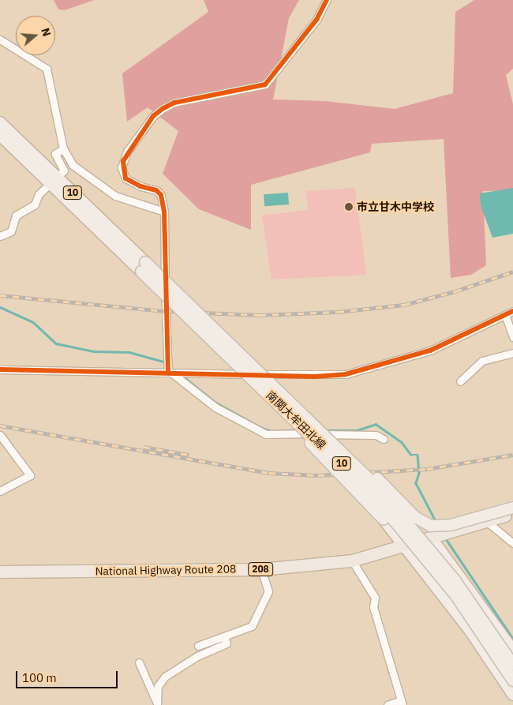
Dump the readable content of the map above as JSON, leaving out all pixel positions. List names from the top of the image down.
{
  "streets": {
    "highway": ["208", "National Highway Route 208"],
    "main road": ["10", "南関大牟田北線"]
  },
  "places": ["市立甘木中学校"],
  "scale_bar": "100 m",
  "north": "right"
}
